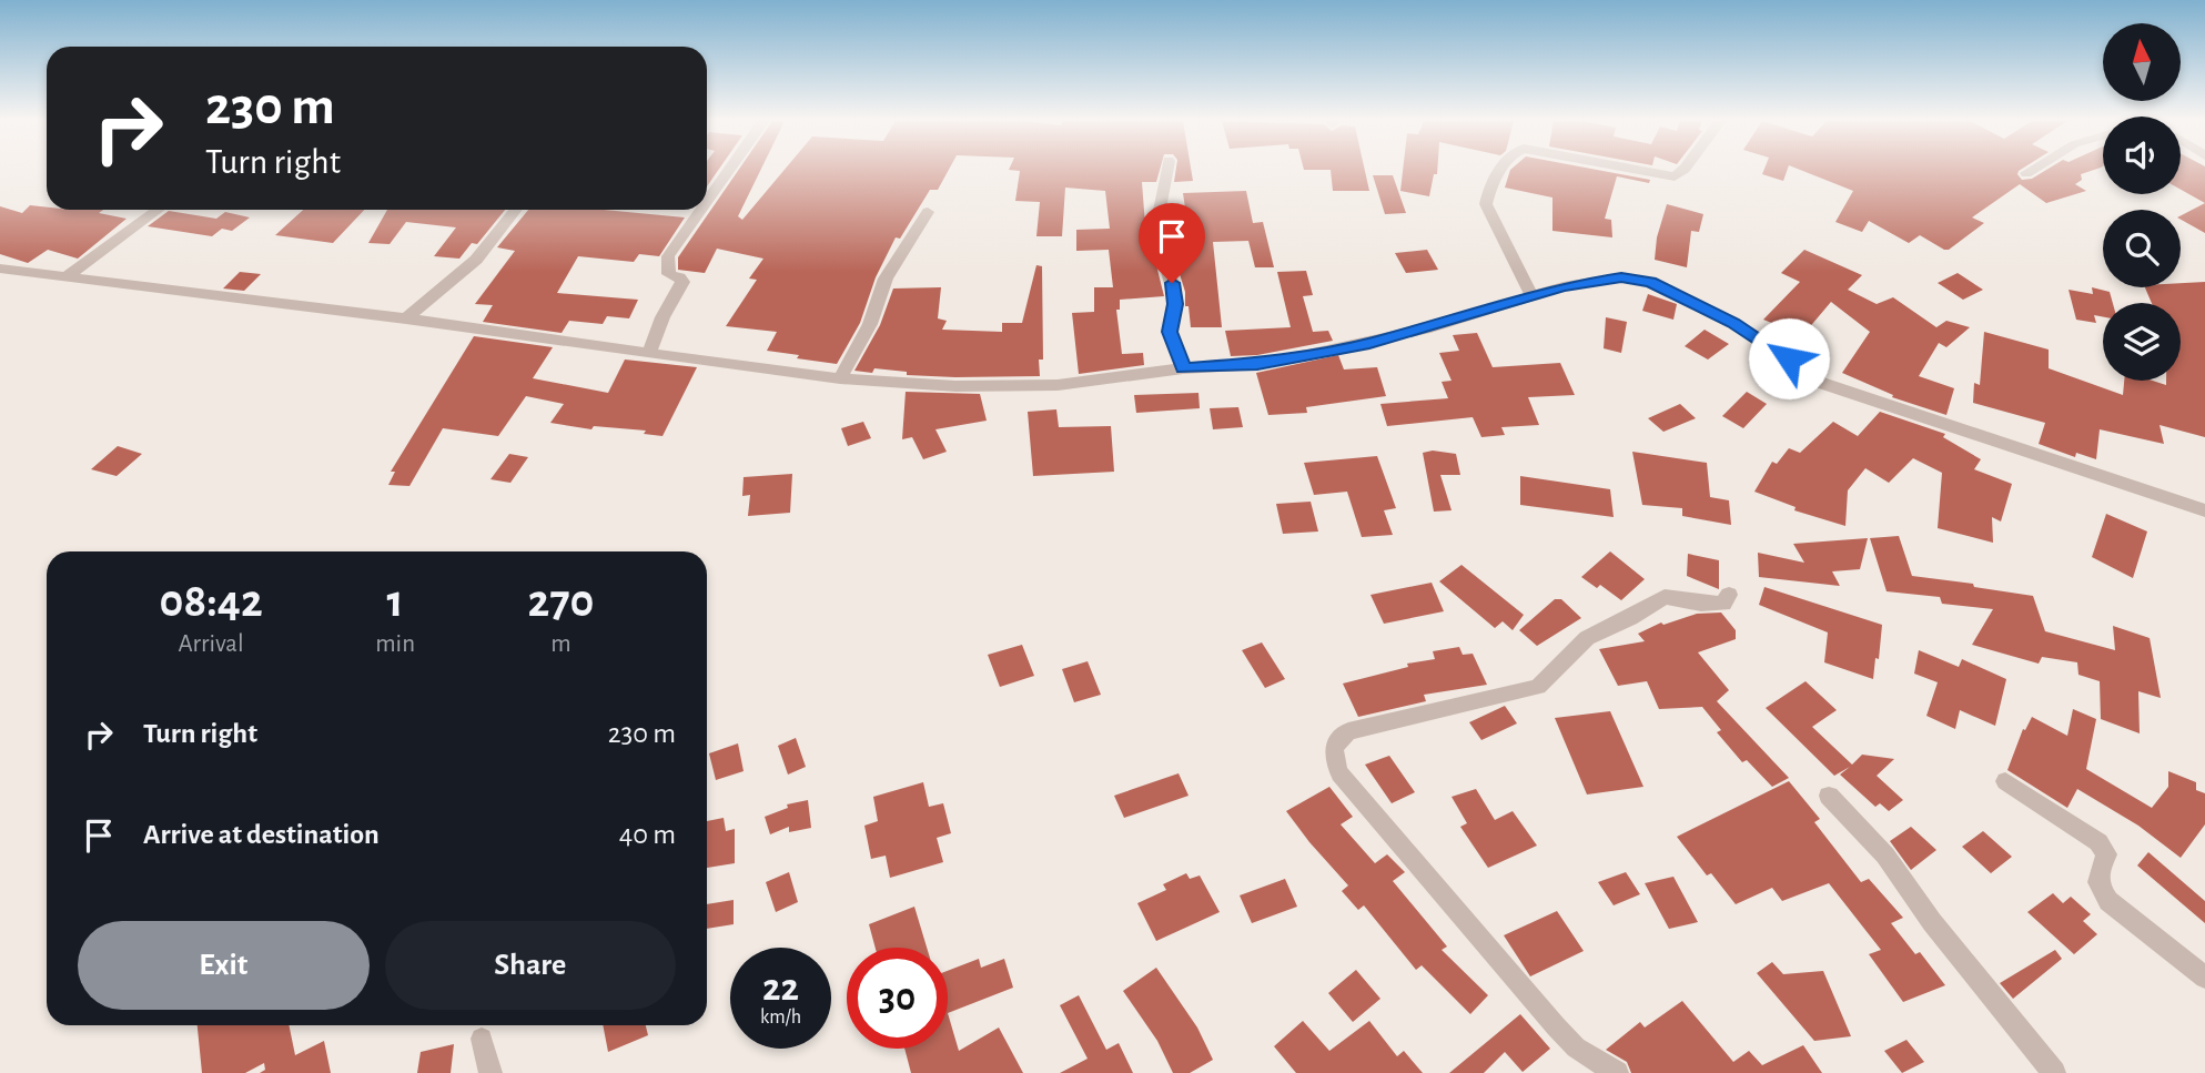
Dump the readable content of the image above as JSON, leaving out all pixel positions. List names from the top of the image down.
{
  "north": "top",
  "page": {
    "turn": ["230 m", "Turn right"],
    "eta": [
      "08:42",
      "Arrival",
      "1",
      "min",
      "270",
      "m"
    ],
    "list": [
      {
        "name": "Turn right",
        "value": "230 m"
      },
      {
        "name": "Arrive at destination",
        "value": "40 m"
      }
    ],
    "buttons": ["Exit", "Share"],
    "speed": "22 km/h",
    "limit": "30"
  }
}
